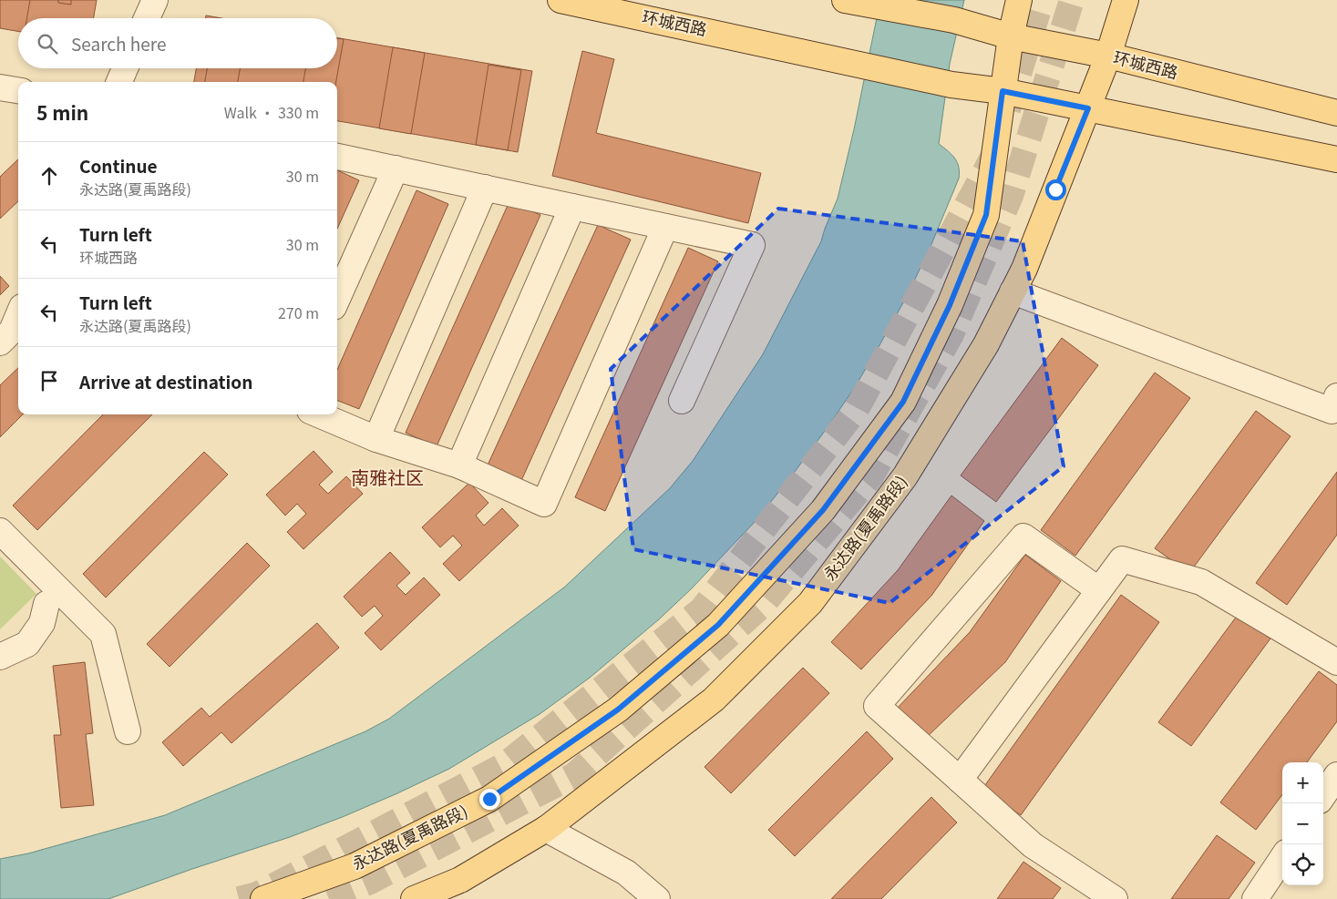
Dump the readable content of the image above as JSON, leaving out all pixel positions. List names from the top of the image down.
{
  "streets": {
    "main road": ["环城西路", "永达路(夏禹路段)"]
  },
  "crossings": [
    ["环城西路", "永达路(夏禹路段)"]
  ],
  "districts": ["南雅社区"],
  "page": {
    "search": "Search here",
    "heading": ["5 min", "Walk · 330 m"],
    "list": [
      ["Continue", "永达路(夏禹路段)", "30 m"],
      ["Turn left", "环城西路", "30 m"],
      ["Turn left", "永达路(夏禹路段)", "270 m"],
      "Arrive at destination"
    ],
    "map_buttons": ["+", "−"]
  }
}
